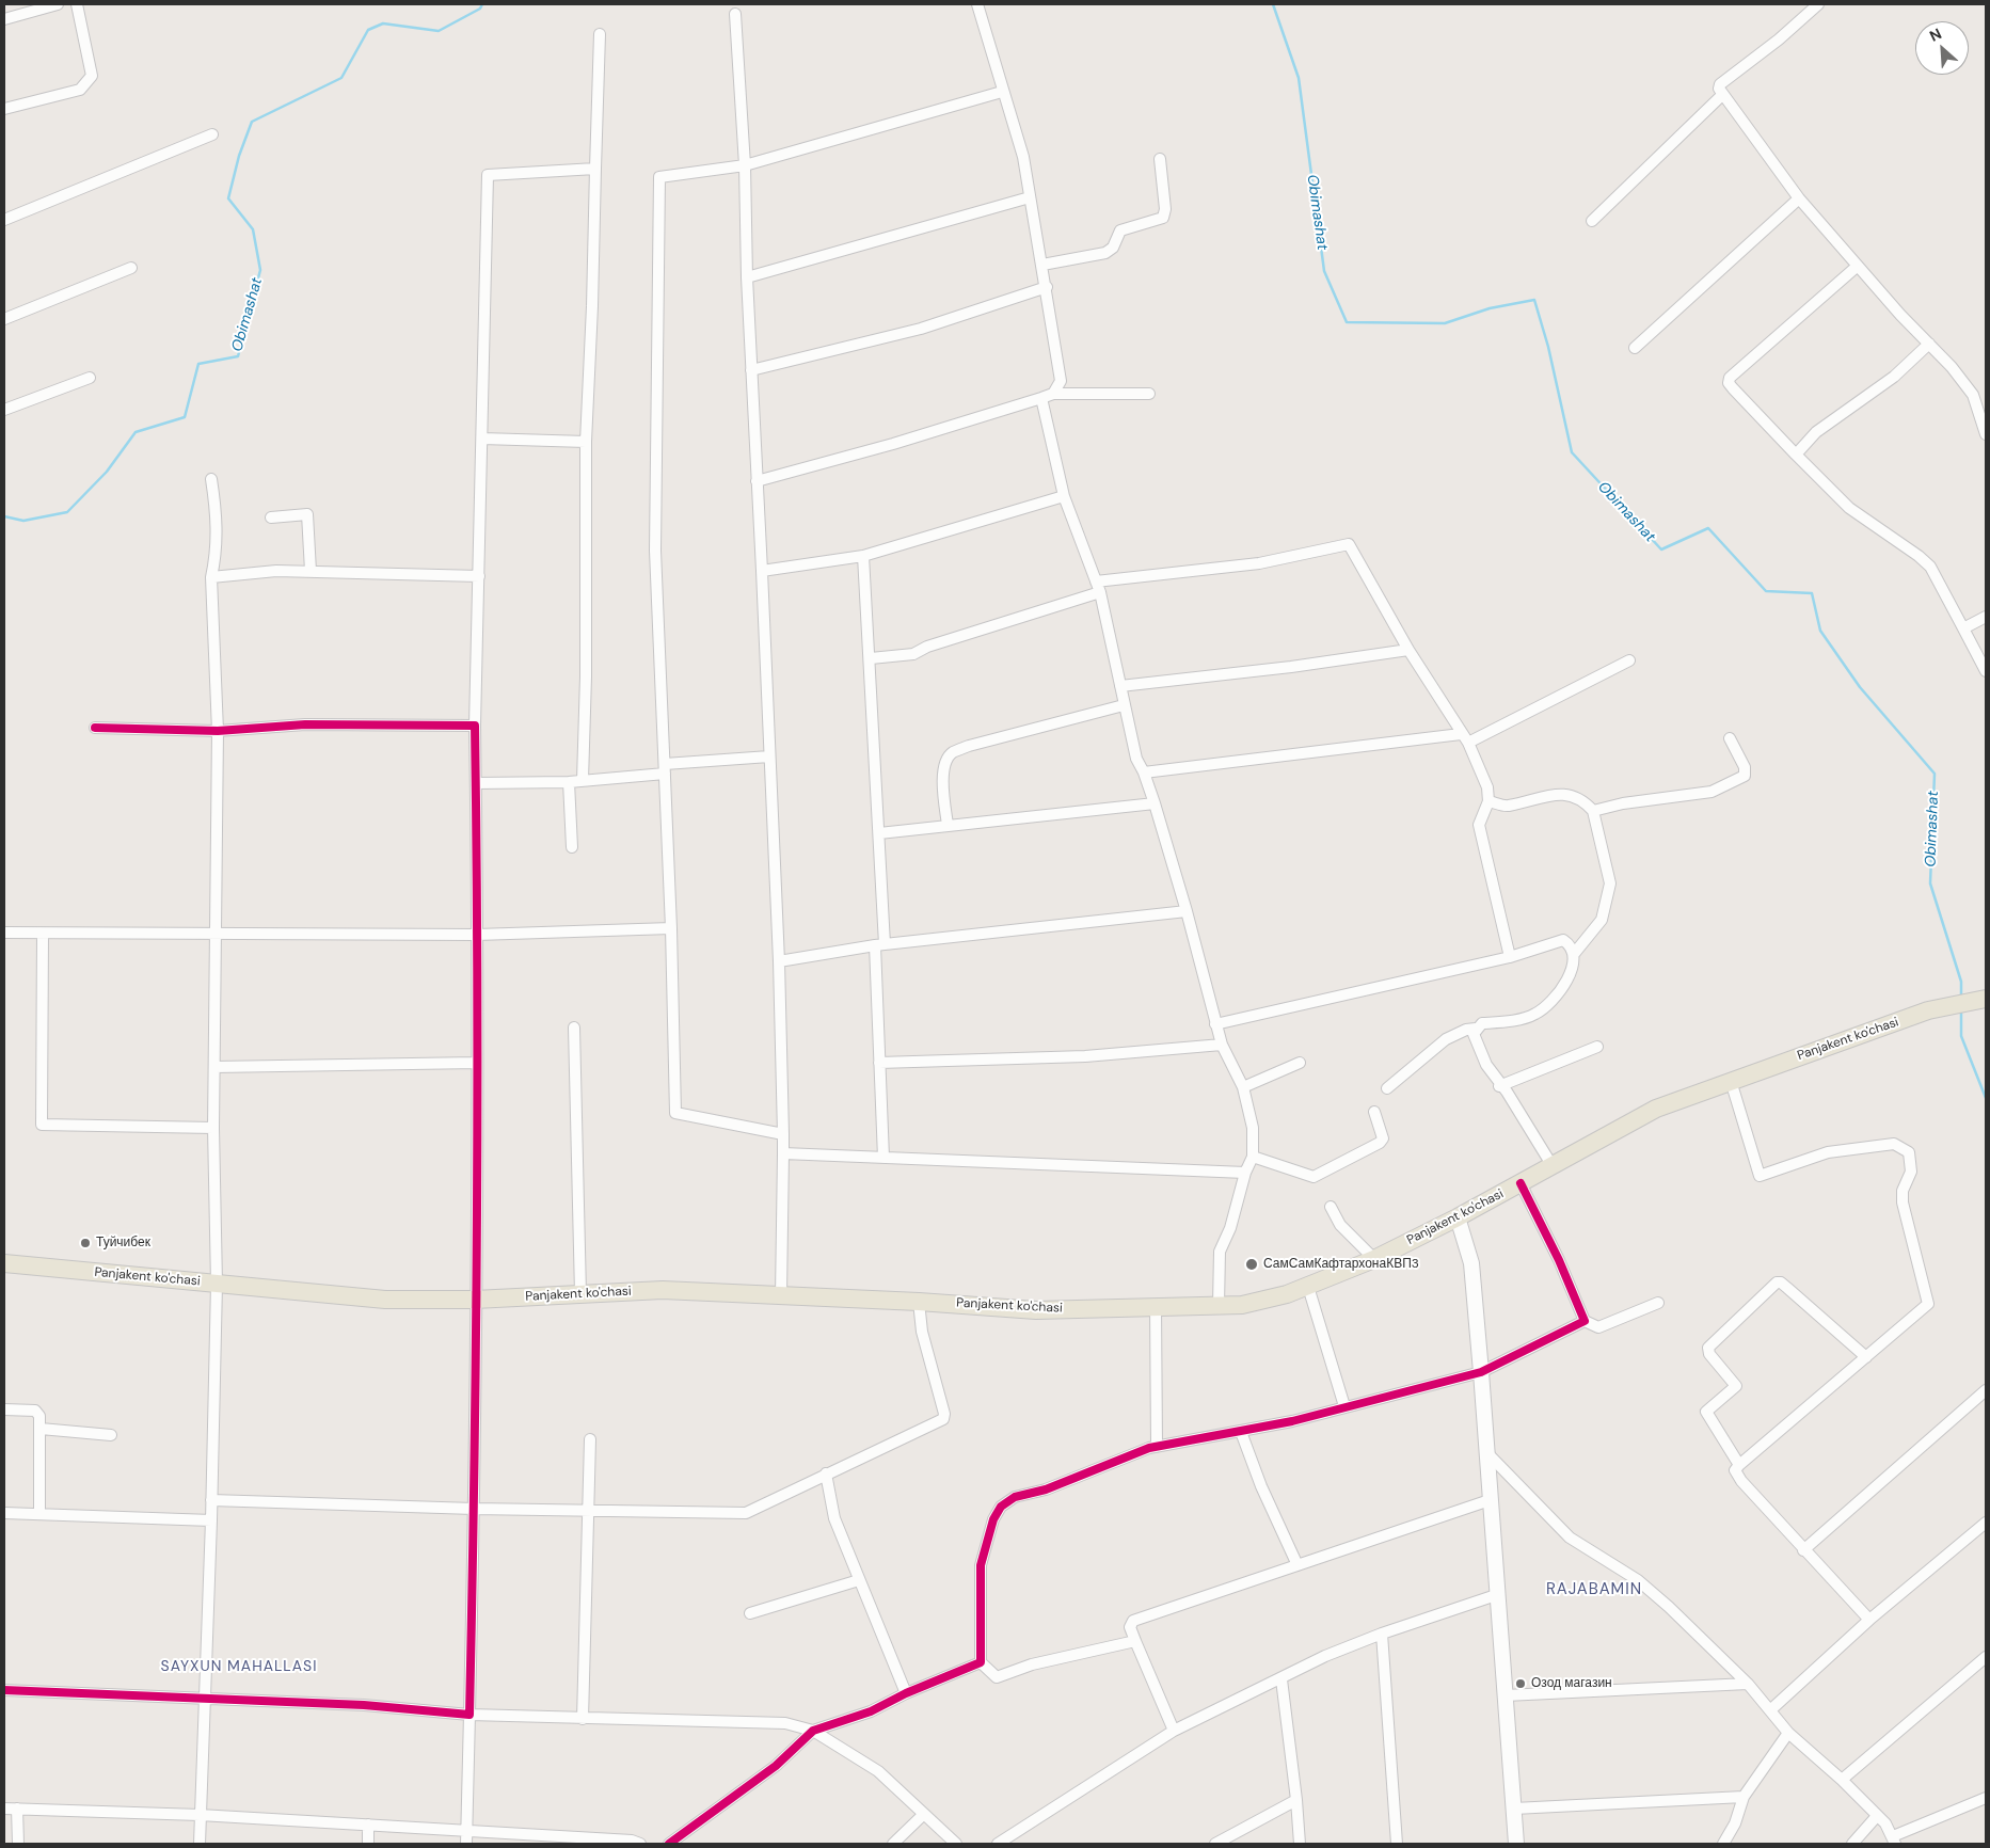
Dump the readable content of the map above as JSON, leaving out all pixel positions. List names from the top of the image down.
{
  "streets": {
    "main road": ["Panjakent ko'chasi"]
  },
  "districts": ["RAJABAMIN", "SAYXUN MAHALLASI"],
  "water": ["Obimashat"],
  "places": ["Туйчибек", "СамСамКафтархонаКВП3", "Озод магазин"],
  "north": "top left"
}
